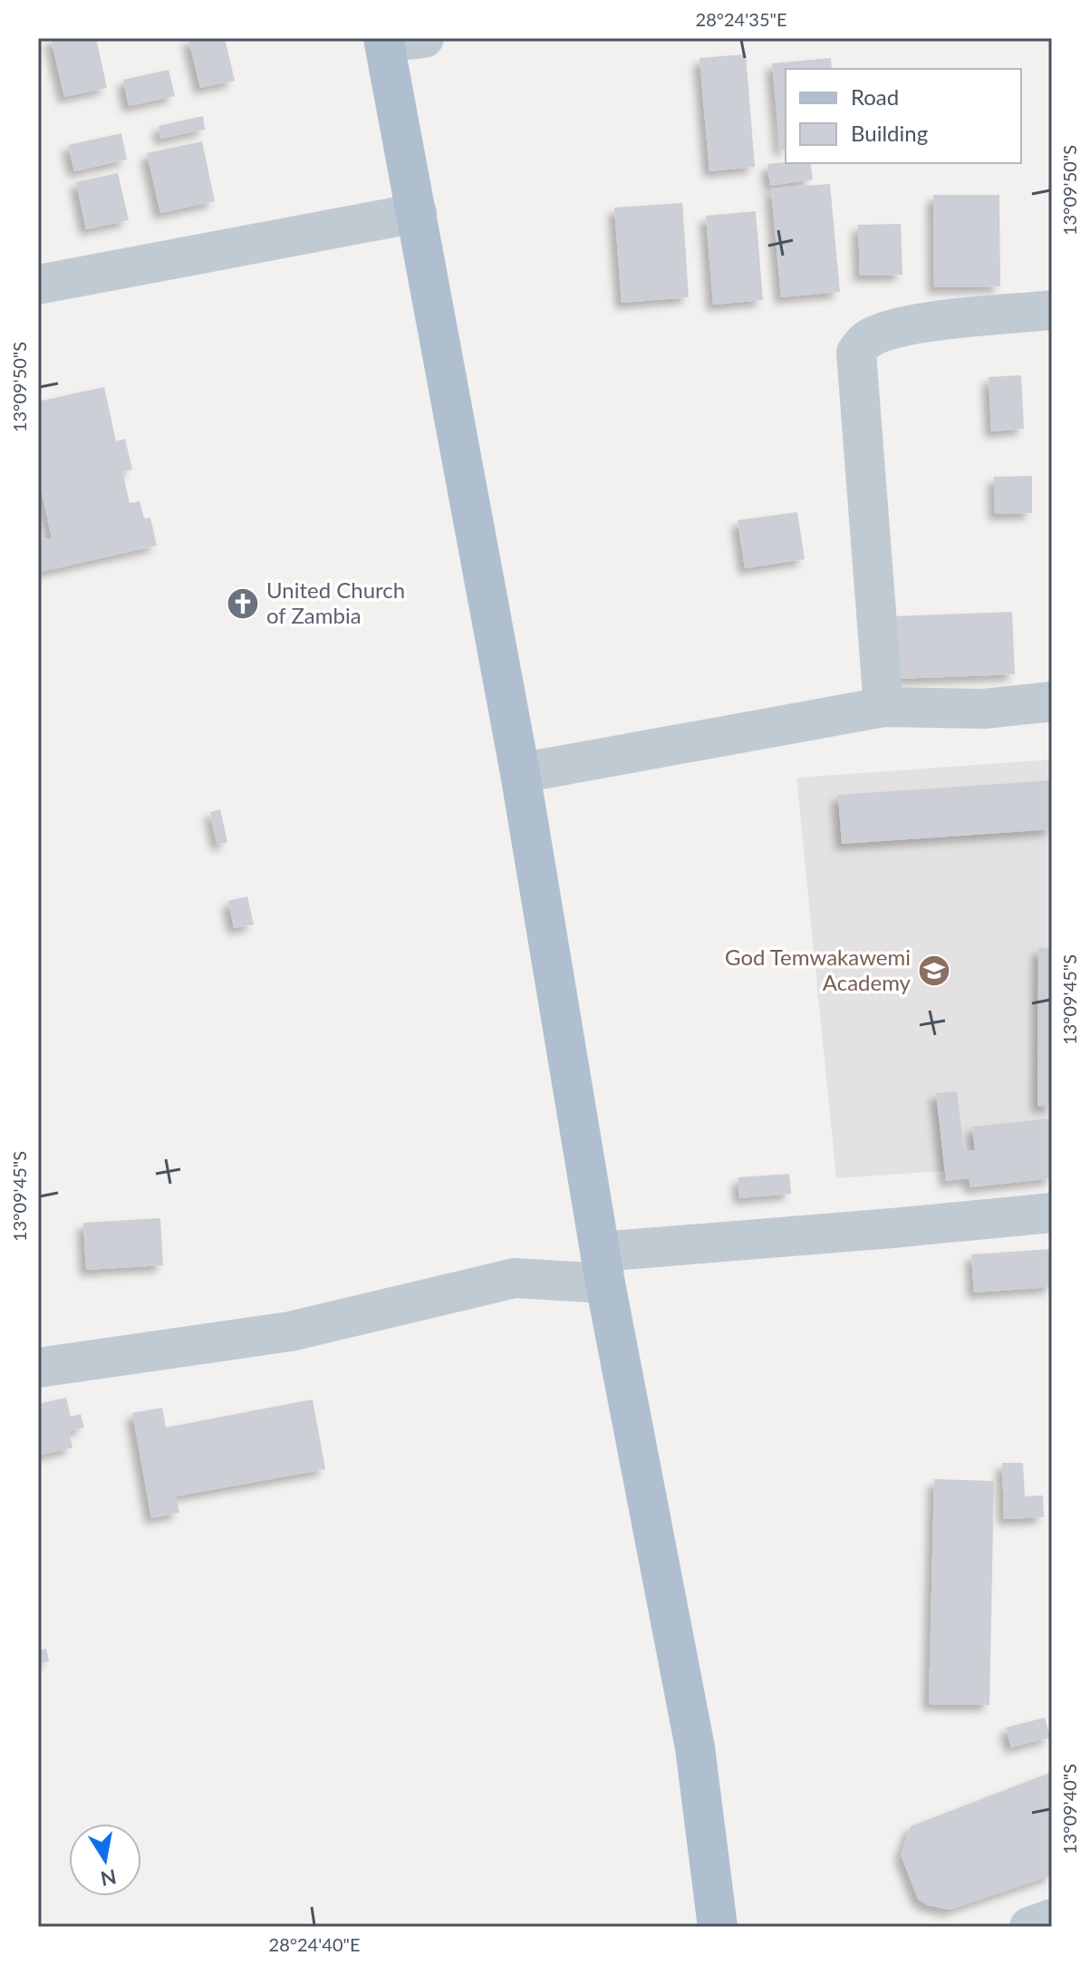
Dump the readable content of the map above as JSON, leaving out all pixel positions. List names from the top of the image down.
{
  "places": {
    "church": ["United Church of Zambia"],
    "school or university": ["God Temwakawemi Academy"]
  },
  "legend": ["Road", "Building"],
  "north": "bottom",
  "coordinates": [
    "28°24'35\"E",
    "13°09'50\"S",
    "13°09'45\"S",
    "13°09'40\"S",
    "28°24'40\"E"
  ]
}
